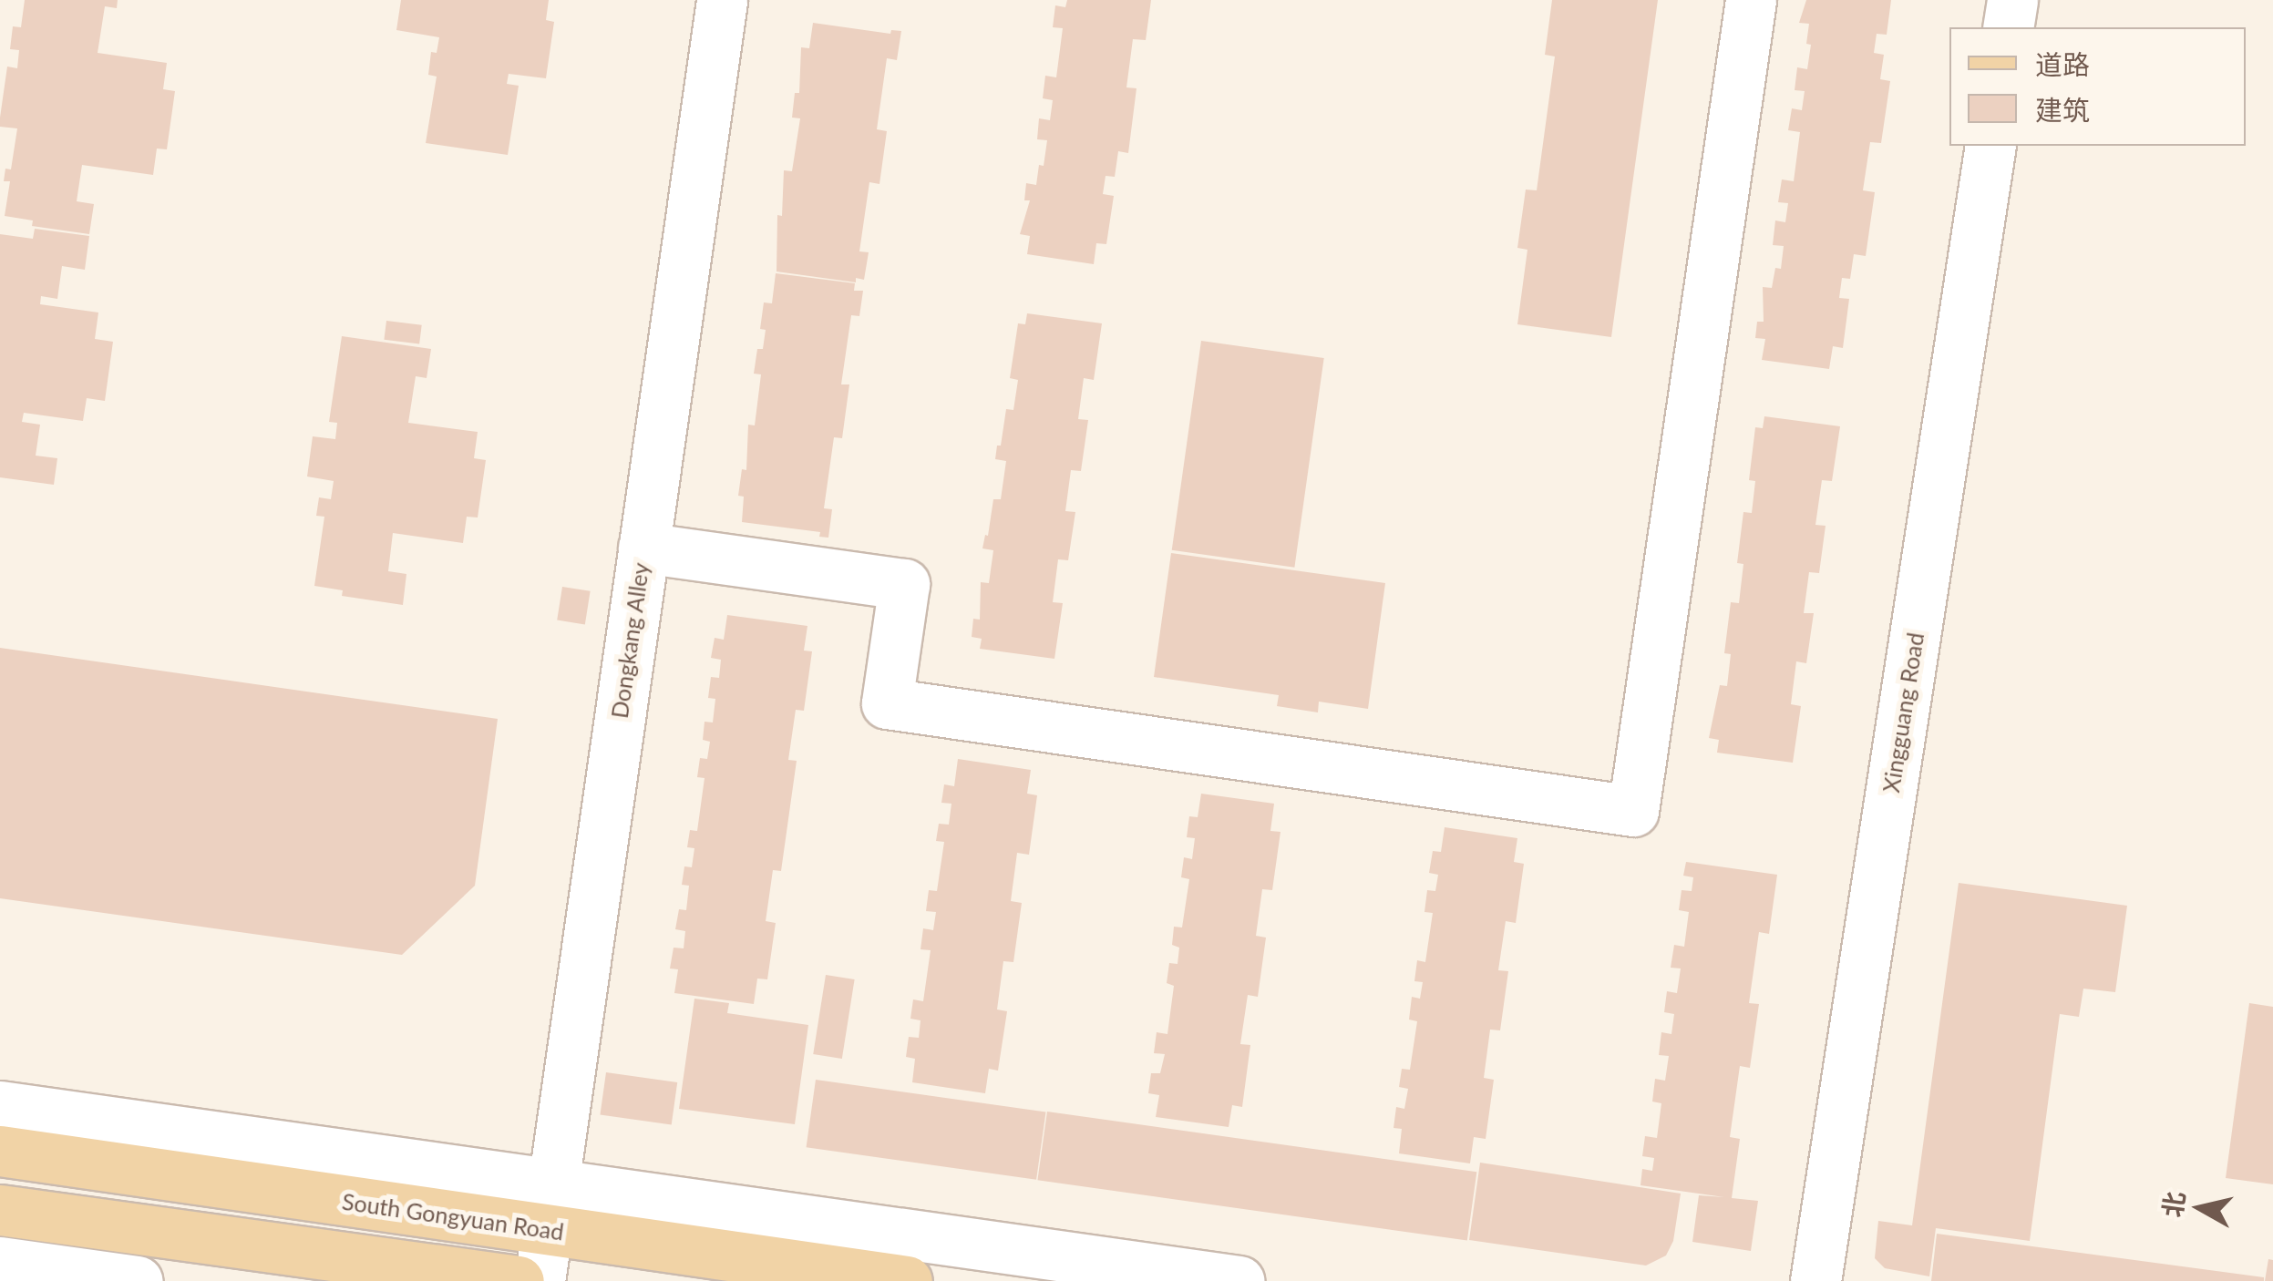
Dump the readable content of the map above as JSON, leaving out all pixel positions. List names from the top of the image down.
{
  "streets": {
    "main road": ["South Gongyuan Road"],
    "street": ["Dongkang Alley", "Xingguang Road"]
  },
  "crossings": [
    ["Dongkang Alley", "South Gongyuan Road"]
  ],
  "legend": ["道路", "建筑"],
  "north": "left"
}
